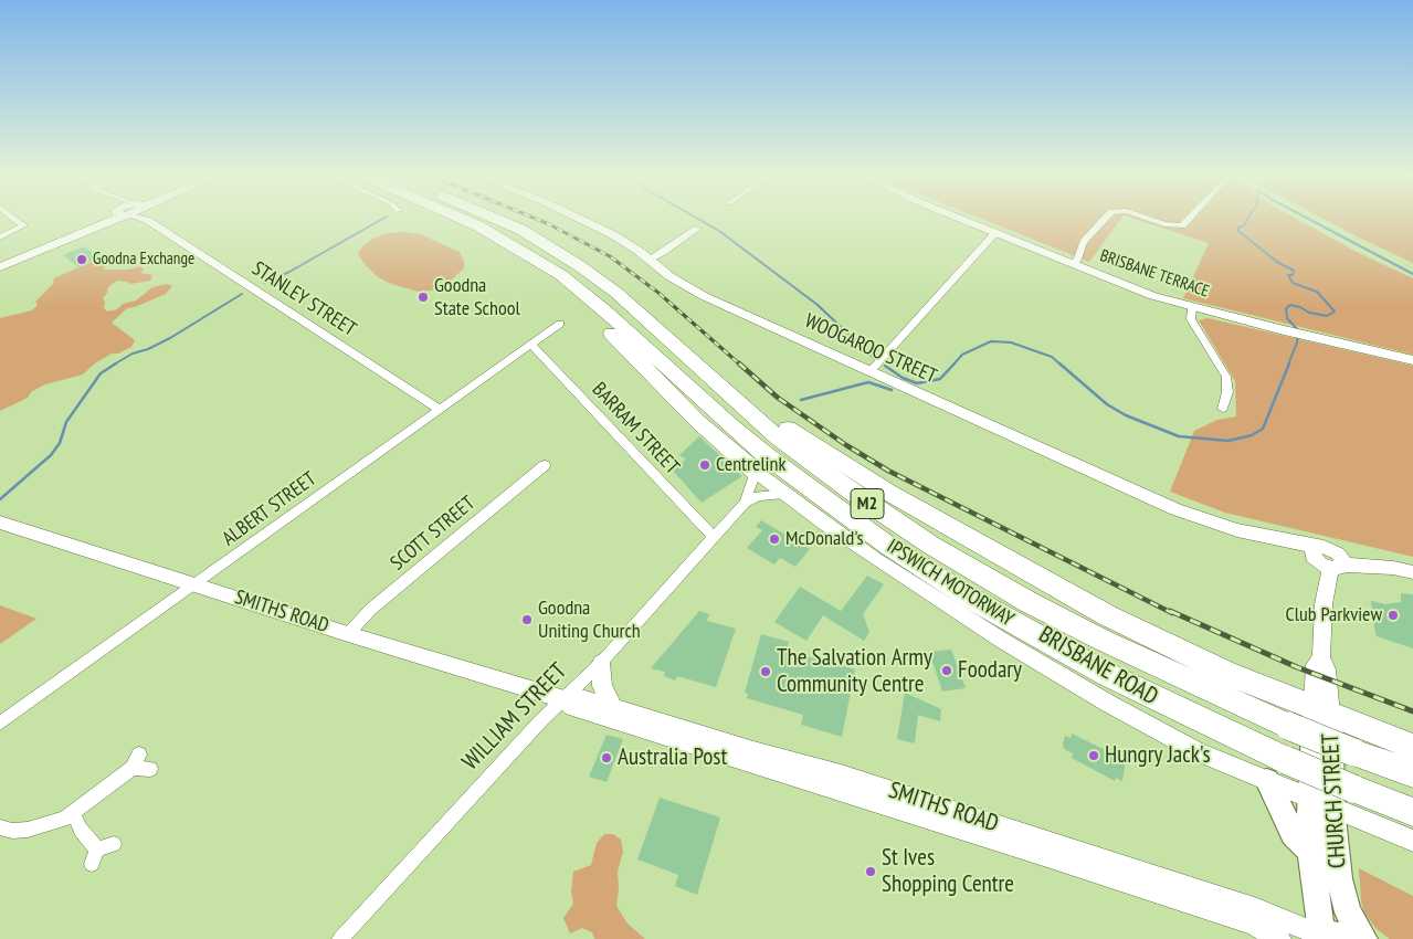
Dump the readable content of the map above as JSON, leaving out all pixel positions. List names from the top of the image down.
{
  "streets": {
    "highway": ["M2", "IPSWICH MOTORWAY"],
    "main road": ["CHURCH STREET"],
    "street": [
      "BRISBANE TERRACE",
      "STANLEY STREET",
      "WOOGAROO STREET",
      "BARRAM STREET",
      "ALBERT STREET",
      "SCOTT STREET",
      "SMITHS ROAD",
      "BRISBANE ROAD",
      "WILLIAM STREET"
    ]
  },
  "crossings": [
    ["STANLEY STREET", "ALBERT STREET"],
    ["WOOGAROO STREET", "CHURCH STREET"],
    ["BARRAM STREET", "ALBERT STREET"],
    ["BARRAM STREET", "WILLIAM STREET"],
    ["ALBERT STREET", "SMITHS ROAD"],
    ["SCOTT STREET", "SMITHS ROAD"],
    ["SMITHS ROAD", "WILLIAM STREET"],
    ["SMITHS ROAD", "CHURCH STREET"],
    ["BRISBANE ROAD", "WILLIAM STREET"],
    ["BRISBANE ROAD", "CHURCH STREET"]
  ],
  "places": [
    "Goodna Exchange",
    "Goodna State School",
    "Centrelink",
    "McDonald's",
    "Club Parkview",
    "Goodna Uniting Church",
    "Foodary",
    "The Salvation Army Community Centre",
    "Hungry Jack's",
    "Australia Post",
    "St Ives Shopping Centre"
  ]
}
